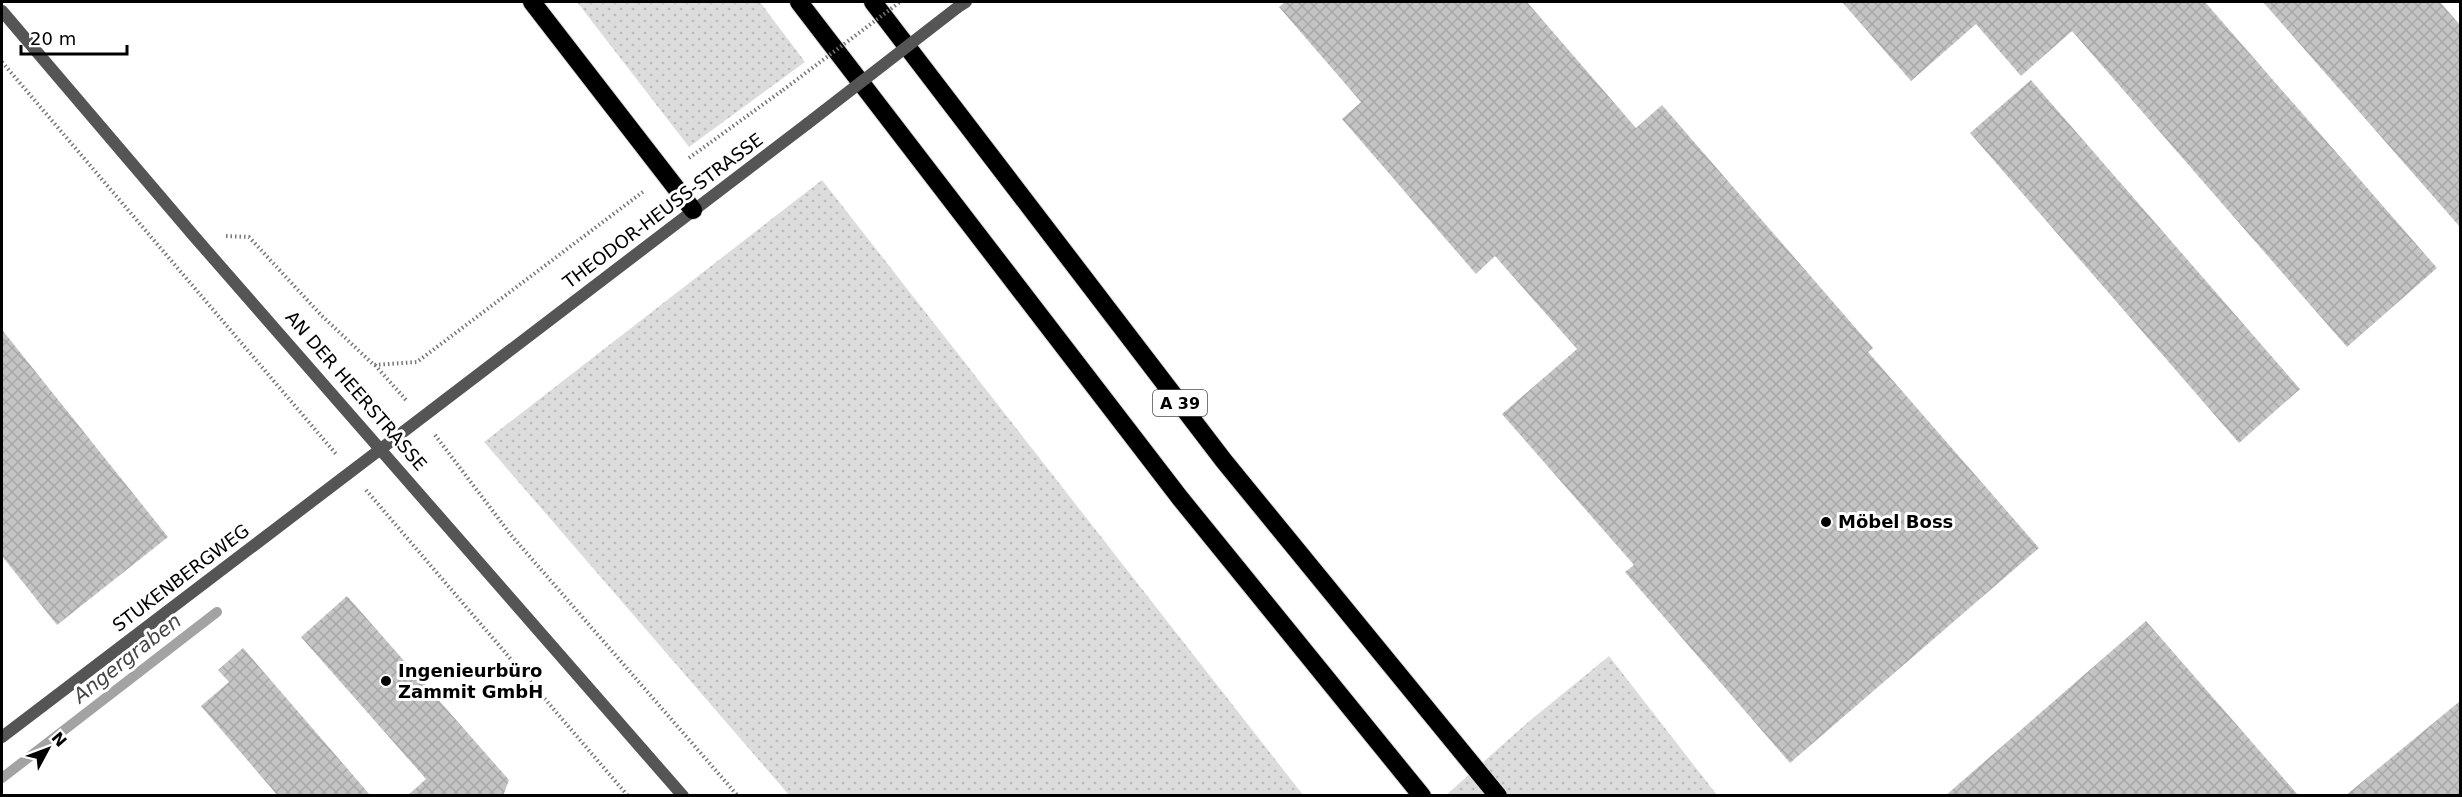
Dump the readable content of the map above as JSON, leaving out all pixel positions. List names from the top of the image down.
{
  "streets": {
    "highway": ["A 39"],
    "street": ["THEODOR-HEUSS-STRASSE", "AN DER HEERSTRASSE", "STUKENBERGWEG"]
  },
  "crossings": [
    ["THEODOR-HEUSS-STRASSE", "AN DER HEERSTRASSE"],
    ["THEODOR-HEUSS-STRASSE", "STUKENBERGWEG"],
    ["AN DER HEERSTRASSE", "STUKENBERGWEG"]
  ],
  "water": ["Angergraben"],
  "places": ["Möbel Boss", "Ingenieurbüro Zammit GmbH"],
  "scale_bar": "20 m",
  "north": "top right"
}
